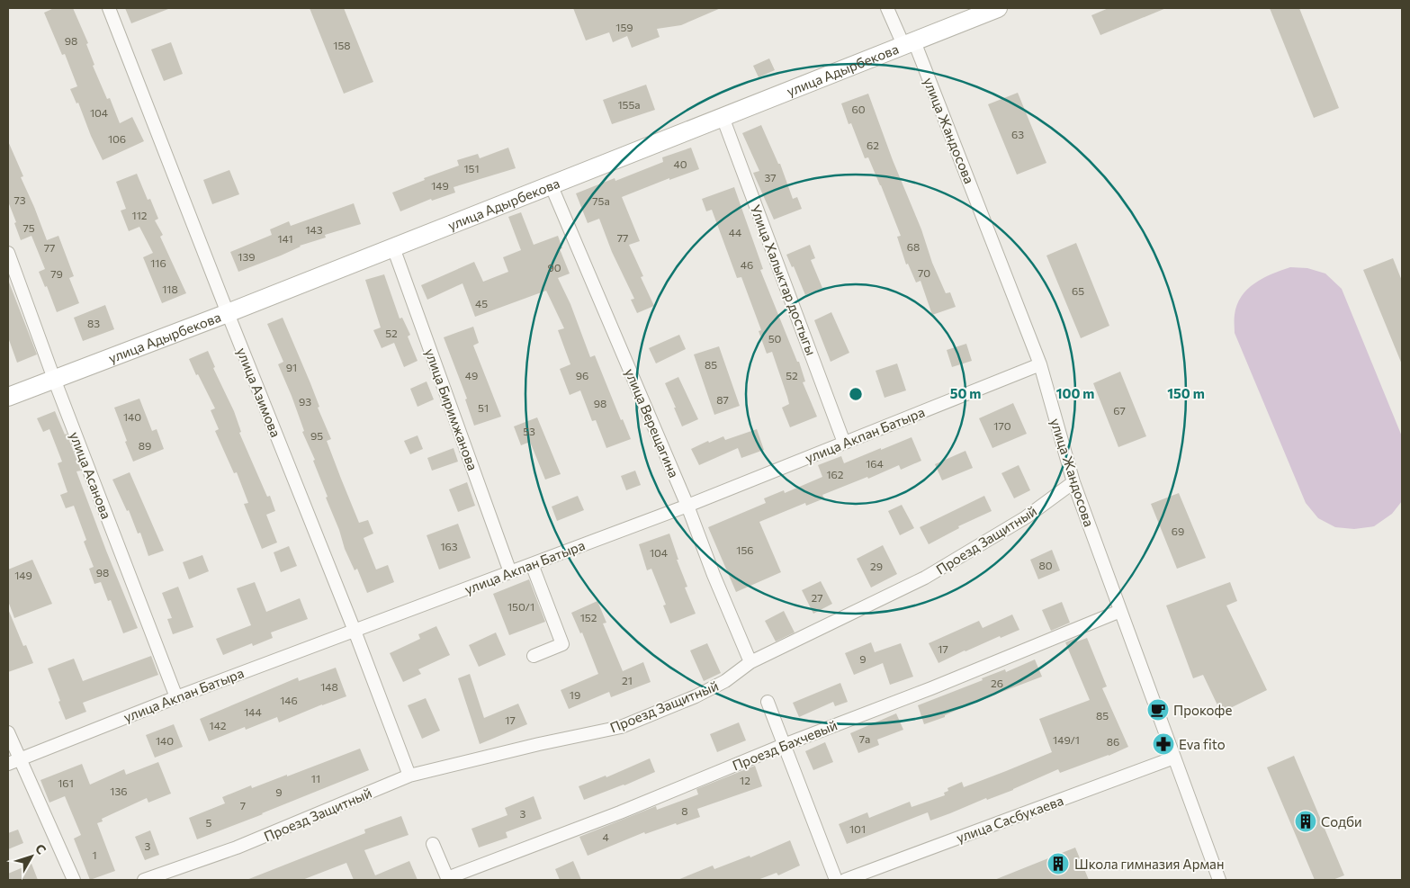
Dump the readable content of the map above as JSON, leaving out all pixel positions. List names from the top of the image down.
{
  "streets": {
    "main road": ["улица Адырбекова"],
    "street": [
      "улица Жандосова",
      "Улица Халыктар достыгы",
      "улица Азимова",
      "улица Биримжанова",
      "улица Верещагина",
      "улица Акпан Батыра",
      "улица Асанова",
      "Проезд Защитный",
      "Проезд Бахчевый",
      "улица Сасбукаева"
    ]
  },
  "crossings": [
    ["улица Адырбекова", "улица Жандосова"],
    ["улица Адырбекова", "Улица Халыктар достыгы"],
    ["улица Адырбекова", "улица Азимова"],
    ["улица Адырбекова", "улица Биримжанова"],
    ["улица Адырбекова", "улица Верещагина"],
    ["улица Адырбекова", "улица Асанова"],
    ["улица Жандосова", "улица Акпан Батыра"],
    ["улица Жандосова", "Проезд Защитный"],
    ["улица Жандосова", "Проезд Бахчевый"],
    ["улица Жандосова", "улица Сасбукаева"],
    ["Улица Халыктар достыгы", "улица Акпан Батыра"],
    ["улица Азимова", "улица Акпан Батыра"],
    ["улица Азимова", "Проезд Защитный"],
    ["улица Биримжанова", "улица Акпан Батыра"],
    ["улица Верещагина", "улица Акпан Батыра"],
    ["улица Верещагина", "Проезд Защитный"],
    ["улица Акпан Батыра", "улица Асанова"]
  ],
  "places": {
    "cafe": ["Прокофе"],
    "pharmacy": ["Eva fito"],
    "building": ["Содби", "Школа гимназия Арман"]
  },
  "house_numbers": [
    "159",
    "98",
    "158",
    "155а",
    "60",
    "104",
    "63",
    "106",
    "62",
    "40",
    "151",
    "37",
    "149",
    "73",
    "75а",
    "112",
    "75",
    "143",
    "44",
    "77",
    "141",
    "68",
    "77",
    "139",
    "116",
    "46",
    "90",
    "70",
    "79",
    "118",
    "65",
    "45",
    "83",
    "52",
    "50",
    "85",
    "91",
    "49",
    "96",
    "52",
    "87",
    "93",
    "98",
    "51",
    "67",
    "140",
    "170",
    "53",
    "95",
    "89",
    "164",
    "162",
    "69",
    "163",
    "156",
    "104",
    "80",
    "29",
    "98",
    "149",
    "27",
    "150/1",
    "152",
    "17",
    "9",
    "21",
    "26",
    "148",
    "19",
    "146",
    "144",
    "85",
    "17",
    "142",
    "7а",
    "149/1",
    "140",
    "86",
    "11",
    "12",
    "161",
    "136",
    "9",
    "7",
    "8",
    "3",
    "5",
    "101",
    "4",
    "3",
    "1"
  ],
  "north": "top right",
  "rings": ["50 m", "100 m", "150 m"]
}
